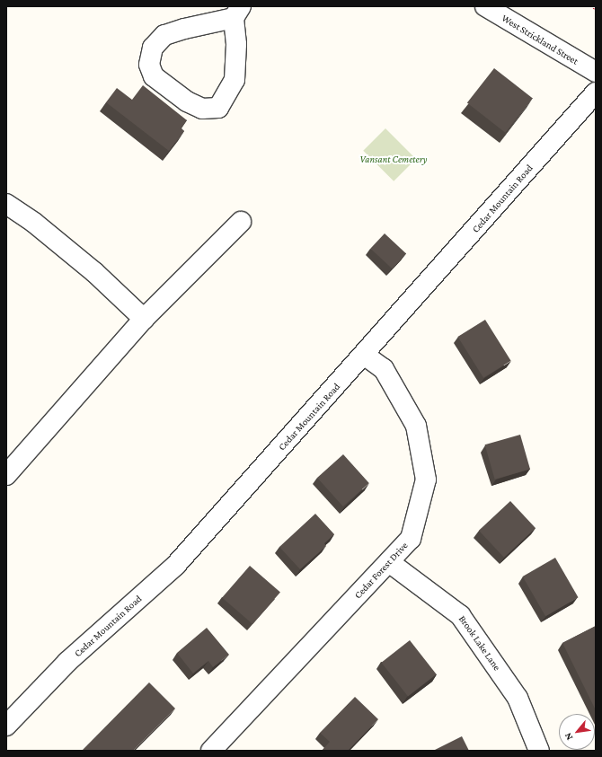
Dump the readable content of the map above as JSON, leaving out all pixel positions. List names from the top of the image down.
{
  "streets": {
    "street": [
      "West Strickland Street",
      "Cedar Mountain Road",
      "Cedar Forest Drive",
      "Brook Lake Lane"
    ]
  },
  "crossings": [
    ["Cedar Mountain Road", "Cedar Forest Drive"],
    ["Cedar Forest Drive", "Brook Lake Lane"]
  ],
  "parks": ["Vansant Cemetery"],
  "north": "bottom left"
}
